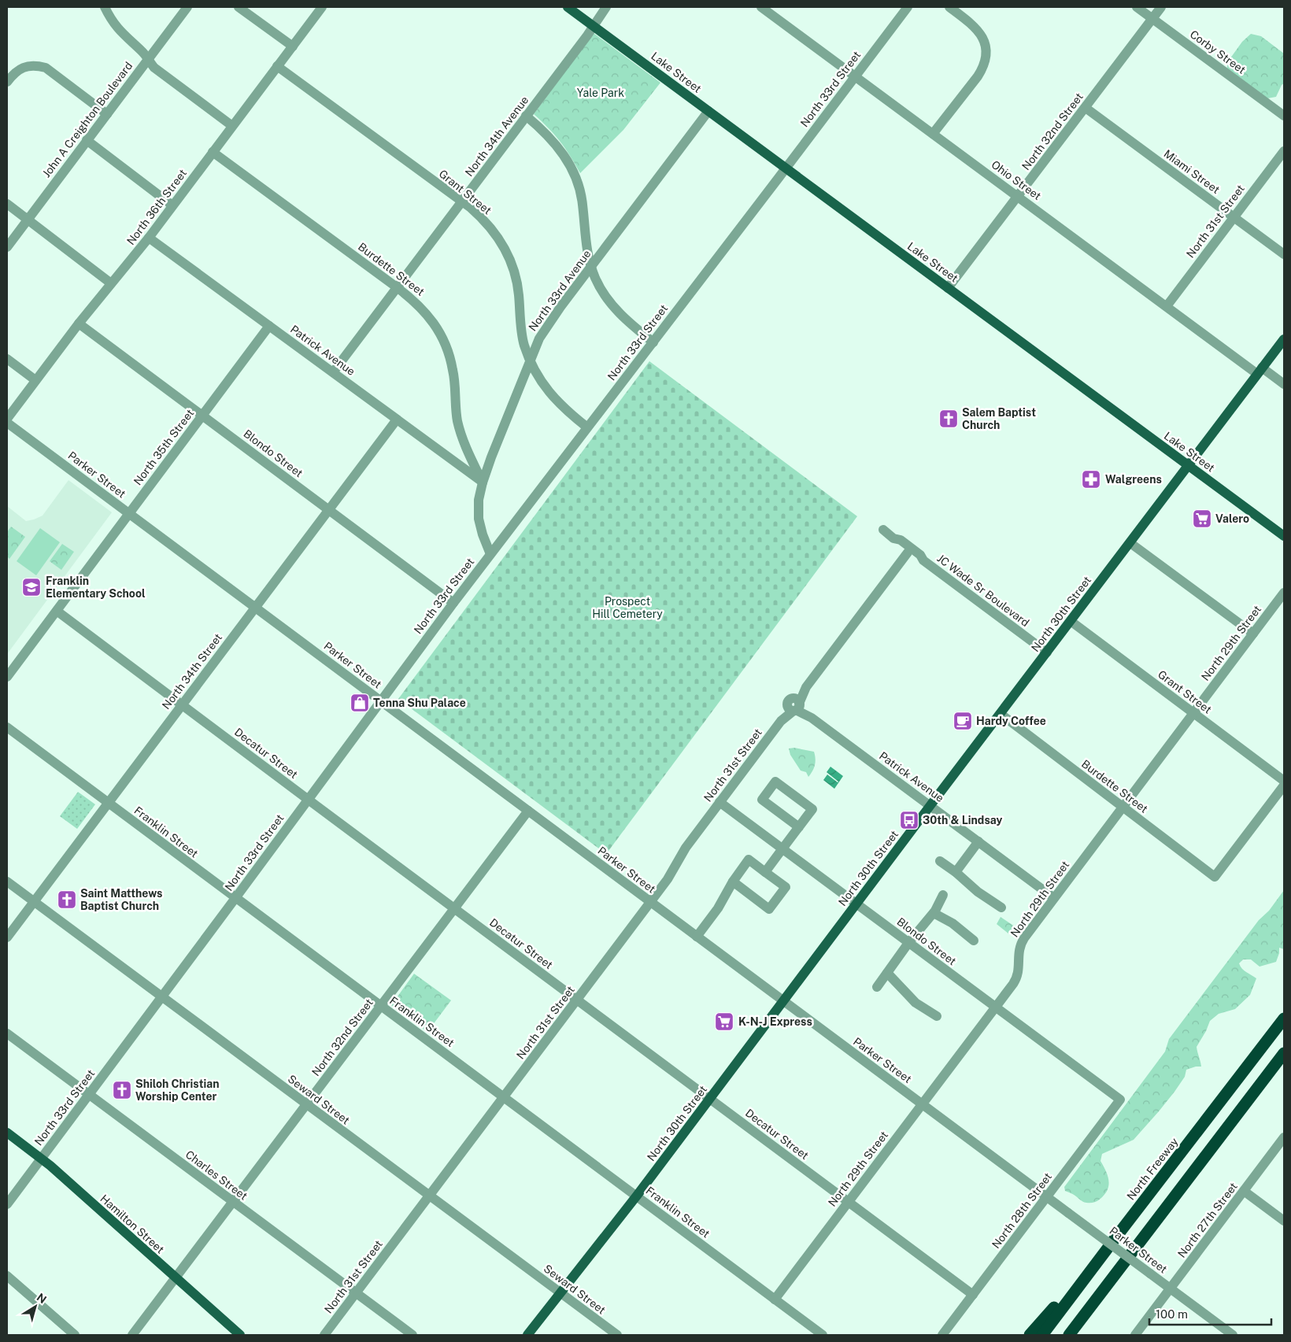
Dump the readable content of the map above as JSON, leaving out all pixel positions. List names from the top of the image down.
{
  "streets": {
    "highway": ["North Freeway"],
    "main road": ["Lake Street", "North 30th Street", "Hamilton Street"],
    "street": [
      "Corby Street",
      "North 33rd Street",
      "John A Creighton Boulevard",
      "North 32nd Street",
      "North 34th Avenue",
      "Miami Street",
      "Ohio Street",
      "Grant Street",
      "North 36th Street",
      "North 31st Street",
      "Burdette Street",
      "North 33rd Avenue",
      "Patrick Avenue",
      "North 35th Street",
      "Blondo Street",
      "Parker Street",
      "JC Wade Sr Boulevard",
      "North 29th Street",
      "North 34th Street",
      "Decatur Street",
      "Franklin Street",
      "Seward Street",
      "Charles Street",
      "North 28th Street",
      "North 27th Street"
    ]
  },
  "crossings": [
    ["Corby Street", "North 32nd Street"],
    ["Lake Street", "North 33rd Street"],
    ["Lake Street", "North 32nd Street"],
    ["Lake Street", "North 34th Avenue"],
    ["Lake Street", "North 33rd Avenue"],
    ["Lake Street", "North 30th Street"],
    ["North 33rd Street", "Ohio Street"],
    ["North 33rd Street", "Grant Street"],
    ["North 33rd Street", "North 33rd Avenue"],
    ["North 33rd Street", "Blondo Street"],
    ["North 33rd Street", "Parker Street"],
    ["North 33rd Street", "Decatur Street"],
    ["North 33rd Street", "Franklin Street"],
    ["North 33rd Street", "Seward Street"],
    ["North 33rd Street", "Charles Street"],
    ["North 33rd Street", "Hamilton Street"],
    ["North 32nd Street", "Miami Street"],
    ["North 32nd Street", "Ohio Street"],
    ["North 32nd Street", "Parker Street"],
    ["North 32nd Street", "Decatur Street"],
    ["North 32nd Street", "Franklin Street"],
    ["North 32nd Street", "Seward Street"],
    ["North 32nd Street", "Charles Street"],
    ["North 32nd Street", "Hamilton Street"],
    ["North 34th Avenue", "Grant Street"],
    ["North 34th Avenue", "Burdette Street"],
    ["North 34th Avenue", "Patrick Avenue"],
    ["Miami Street", "North 31st Street"],
    ["Ohio Street", "North 31st Street"],
    ["Ohio Street", "North 30th Street"],
    ["Grant Street", "North 36th Street"],
    ["Grant Street", "North 33rd Avenue"],
    ["Grant Street", "North 30th Street"],
    ["Grant Street", "North 29th Street"],
    ["North 36th Street", "Burdette Street"],
    ["North 36th Street", "Patrick Avenue"],
    ["North 36th Street", "Blondo Street"],
    ["North 31st Street", "Patrick Avenue"],
    ["North 31st Street", "Blondo Street"],
    ["North 31st Street", "Parker Street"],
    ["North 31st Street", "JC Wade Sr Boulevard"],
    ["North 31st Street", "Decatur Street"],
    ["North 31st Street", "Franklin Street"],
    ["North 31st Street", "Seward Street"],
    ["North 31st Street", "Charles Street"],
    ["Burdette Street", "North 33rd Avenue"],
    ["Burdette Street", "Patrick Avenue"],
    ["Burdette Street", "North 30th Street"],
    ["Burdette Street", "North 29th Street"],
    ["North 33rd Avenue", "Patrick Avenue"],
    ["Patrick Avenue", "North 35th Street"],
    ["Patrick Avenue", "North 30th Street"],
    ["Patrick Avenue", "North 29th Street"],
    ["Patrick Avenue", "North 34th Street"],
    ["North 35th Street", "Blondo Street"],
    ["North 35th Street", "Parker Street"],
    ["North 35th Street", "Decatur Street"],
    ["Blondo Street", "North 30th Street"],
    ["Blondo Street", "North 29th Street"],
    ["Blondo Street", "North 34th Street"],
    ["Blondo Street", "North 28th Street"],
    ["Parker Street", "North 30th Street"],
    ["Parker Street", "North 29th Street"],
    ["Parker Street", "North 34th Street"],
    ["Parker Street", "North 28th Street"],
    ["Parker Street", "North 27th Street"],
    ["JC Wade Sr Boulevard", "North 30th Street"],
    ["North 30th Street", "Decatur Street"],
    ["North 30th Street", "Franklin Street"],
    ["North 30th Street", "Seward Street"],
    ["North 29th Street", "Decatur Street"],
    ["North 29th Street", "Franklin Street"],
    ["North 34th Street", "Decatur Street"],
    ["North 34th Street", "Franklin Street"],
    ["North 34th Street", "Seward Street"],
    ["Decatur Street", "North 28th Street"]
  ],
  "parks": ["Yale Park", "Prospect Hill Cemetery"],
  "places": {
    "church": ["Salem Baptist Church", "Saint Matthews Baptist Church", "Shiloh Christian Worship Center"],
    "pharmacy": ["Walgreens"],
    "supermarket": ["Valero", "K-N-J Express"],
    "school or university": ["Franklin Elementary School"],
    "shop": ["Tenna Shu Palace"],
    "cafe": ["Hardy Coffee"],
    "bus stop": ["30th & Lindsay"]
  },
  "scale_bar": "100 m",
  "north": "top right"
}
